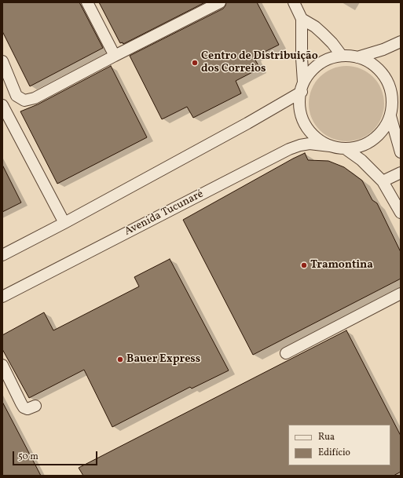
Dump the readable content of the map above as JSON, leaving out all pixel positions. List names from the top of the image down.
{
  "streets": {
    "street": ["Avenida Tucunaré"]
  },
  "places": ["Centro de Distribuição dos Correios", "Tramontina", "Bauer Express"],
  "legend": ["Rua", "Edifício"],
  "scale_bar": "50 m"
}
